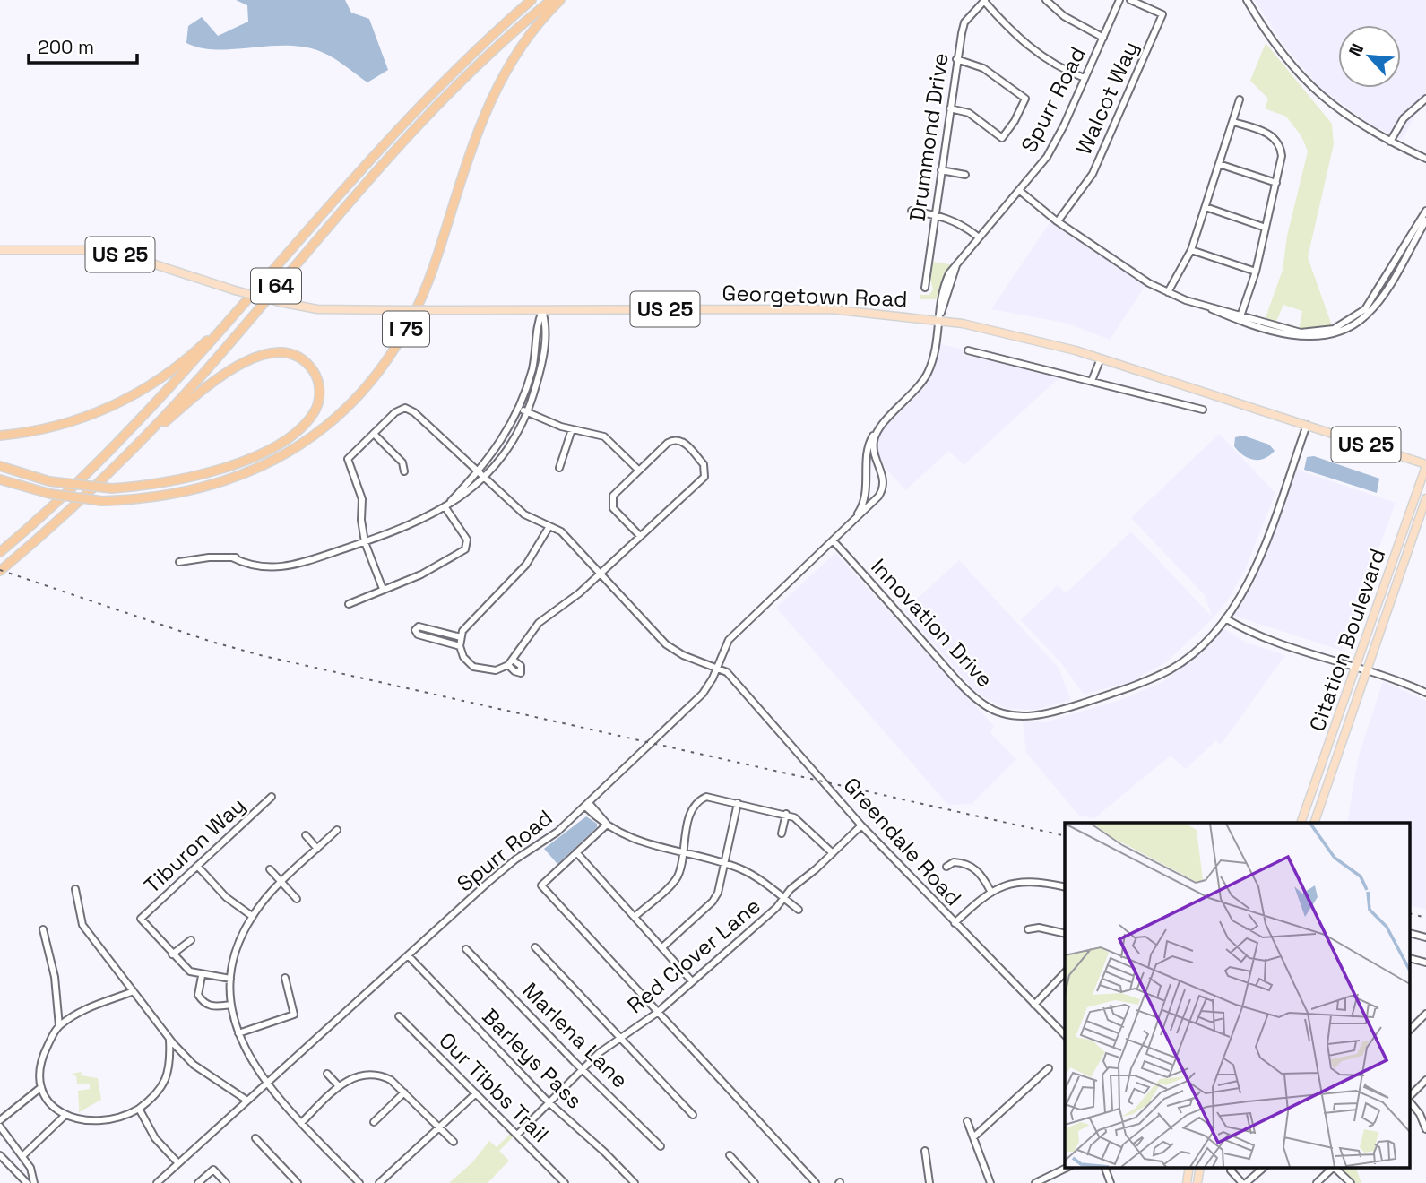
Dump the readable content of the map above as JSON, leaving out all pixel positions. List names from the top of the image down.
{
  "streets": {
    "highway": ["I 64", "I 75"],
    "main road": ["US 25", "Georgetown Road", "Citation Boulevard"],
    "street": [
      "Walcot Way",
      "Spurr Road",
      "Drummond Drive",
      "Innovation Drive",
      "Greendale Road",
      "Tiburon Way",
      "Red Clover Lane",
      "Marlena Lane",
      "Barleys Pass",
      "Our Tibbs Trail"
    ]
  },
  "crossings": [
    ["Spurr Road", "Georgetown Road"],
    ["Spurr Road", "Innovation Drive"],
    ["Spurr Road", "Greendale Road"],
    ["Spurr Road", "Barleys Pass"],
    ["Georgetown Road", "Innovation Drive"],
    ["Georgetown Road", "Citation Boulevard"],
    ["Greendale Road", "Red Clover Lane"],
    ["Red Clover Lane", "Marlena Lane"],
    ["Red Clover Lane", "Barleys Pass"],
    ["Red Clover Lane", "Our Tibbs Trail"]
  ],
  "scale_bar": "200 m",
  "north": "top left"
}
